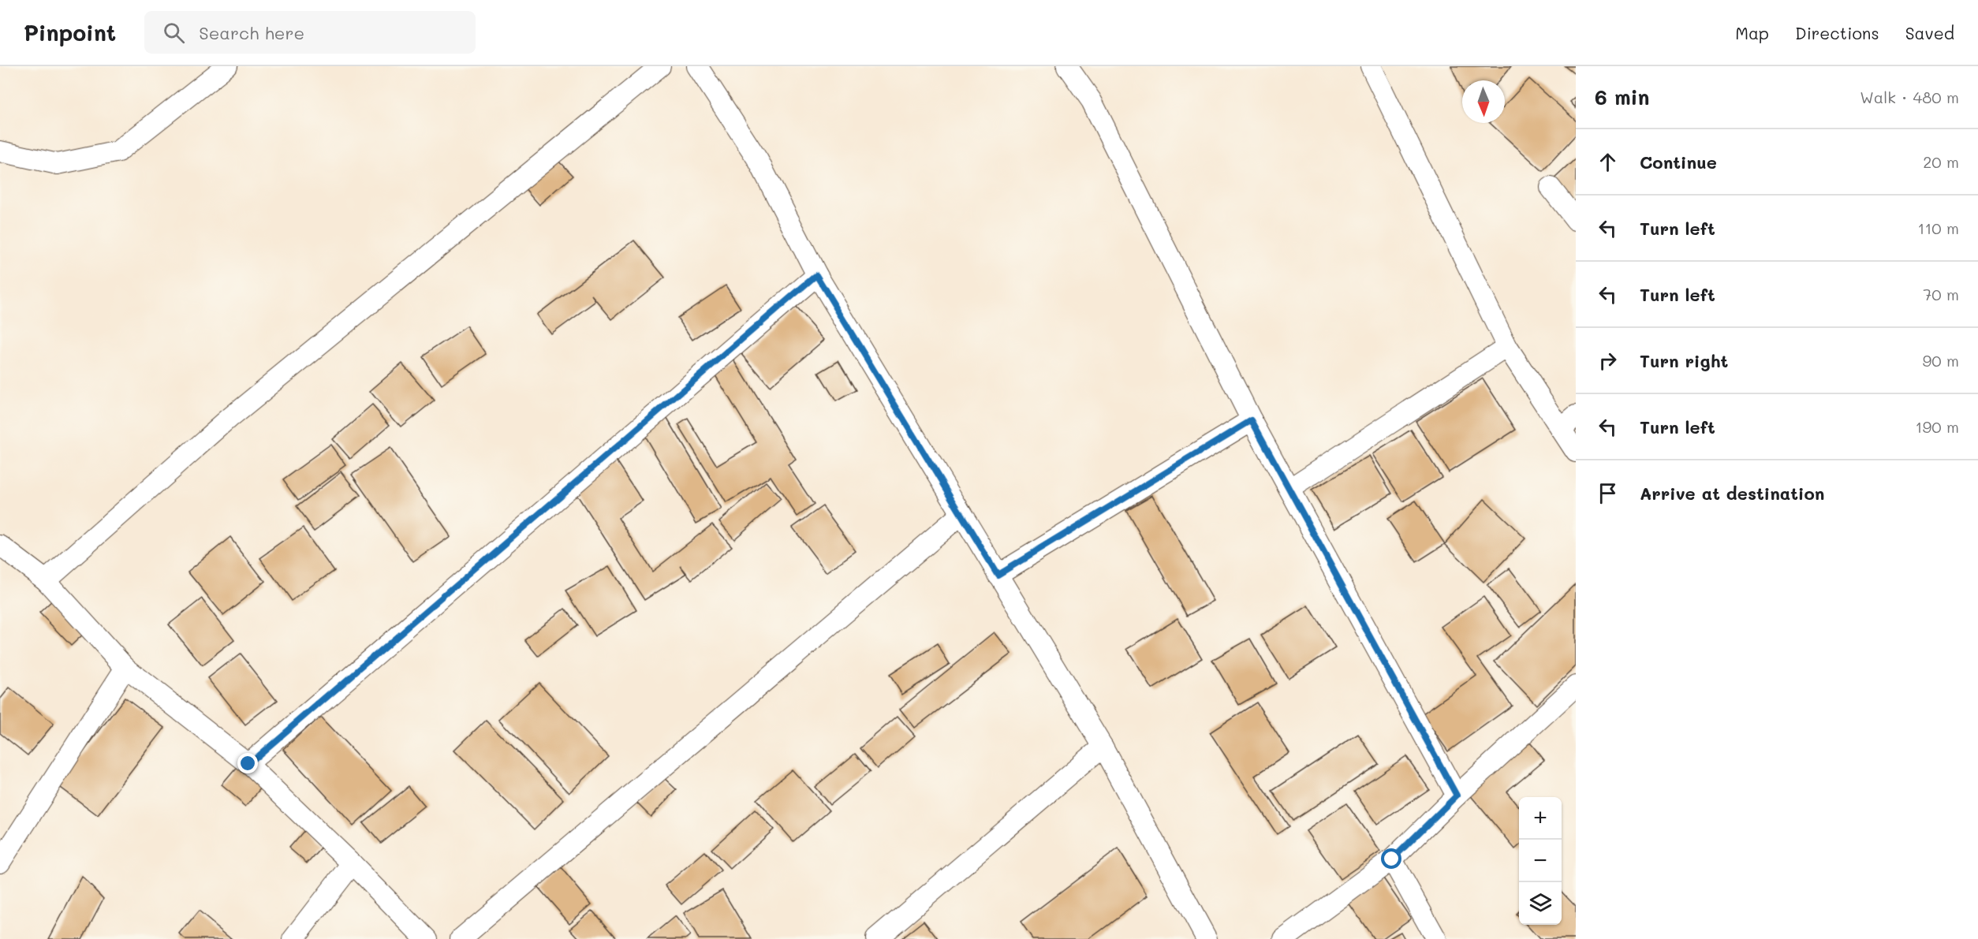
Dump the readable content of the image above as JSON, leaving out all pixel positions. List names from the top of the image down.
{
  "north": "bottom",
  "page": {
    "header": "Pinpoint",
    "search": "Search here",
    "nav": ["Map", "Directions", "Saved"],
    "heading": ["6 min", "Walk · 480 m"],
    "list": [
      ["Continue", "20 m"],
      ["Turn left", "110 m"],
      ["Turn left", "70 m"],
      ["Turn right", "90 m"],
      ["Turn left", "190 m"],
      "Arrive at destination"
    ],
    "map_buttons": ["+", "−"]
  }
}
